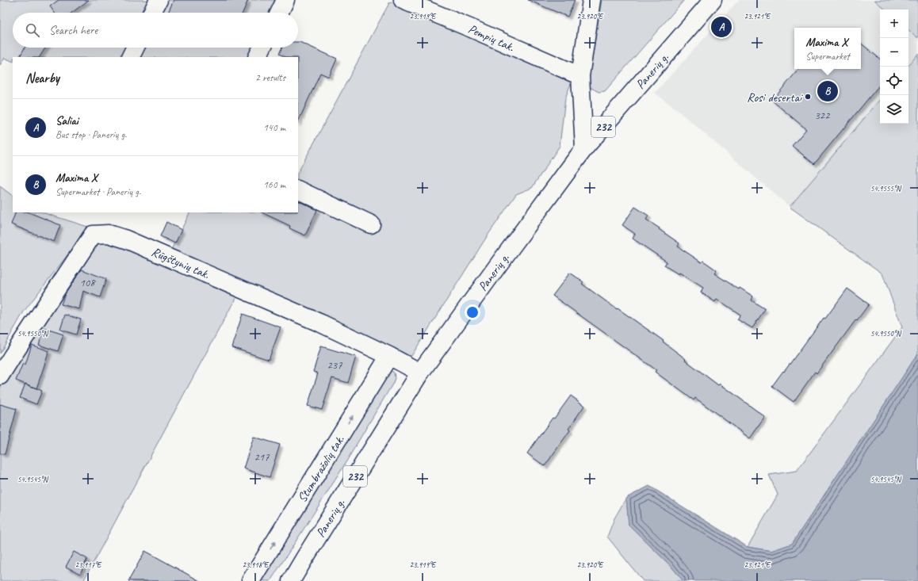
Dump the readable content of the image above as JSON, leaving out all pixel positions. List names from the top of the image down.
{
  "streets": {
    "street": [
      "Pempių tak.",
      "Panerių g.",
      "232",
      "Rūgštynių tak.",
      "Stumbražolių tak."
    ]
  },
  "crossings": [
    ["Panerių g.", "Rūgštynių tak."],
    ["Rūgštynių tak.", "Stumbražolių tak."]
  ],
  "one_way": ["Stumbražolių tak."],
  "places": ["Rosi desertai"],
  "house_numbers": [
    "322",
    "108",
    "237",
    "217"
  ],
  "page": {
    "map_buttons": ["+", "−"],
    "search": "Search here",
    "pins": ["A", "B"],
    "popup": ["Maxima X", "Supermarket"],
    "heading": ["Nearby", "2 results"],
    "list": [
      {
        "mark": "A",
        "name": "Saliai",
        "note": "Bus stop · Panerių g.",
        "value": "140 m"
      },
      {
        "mark": "B",
        "name": "Maxima X",
        "note": "Supermarket · Panerių g.",
        "value": "160 m"
      }
    ]
  },
  "coordinates": [
    "23.919°E",
    "23.920°E",
    "23.921°E",
    "54.9555°N",
    "54.9550°N",
    "54.9545°N",
    "23.917°E",
    "23.918°E"
  ]
}
